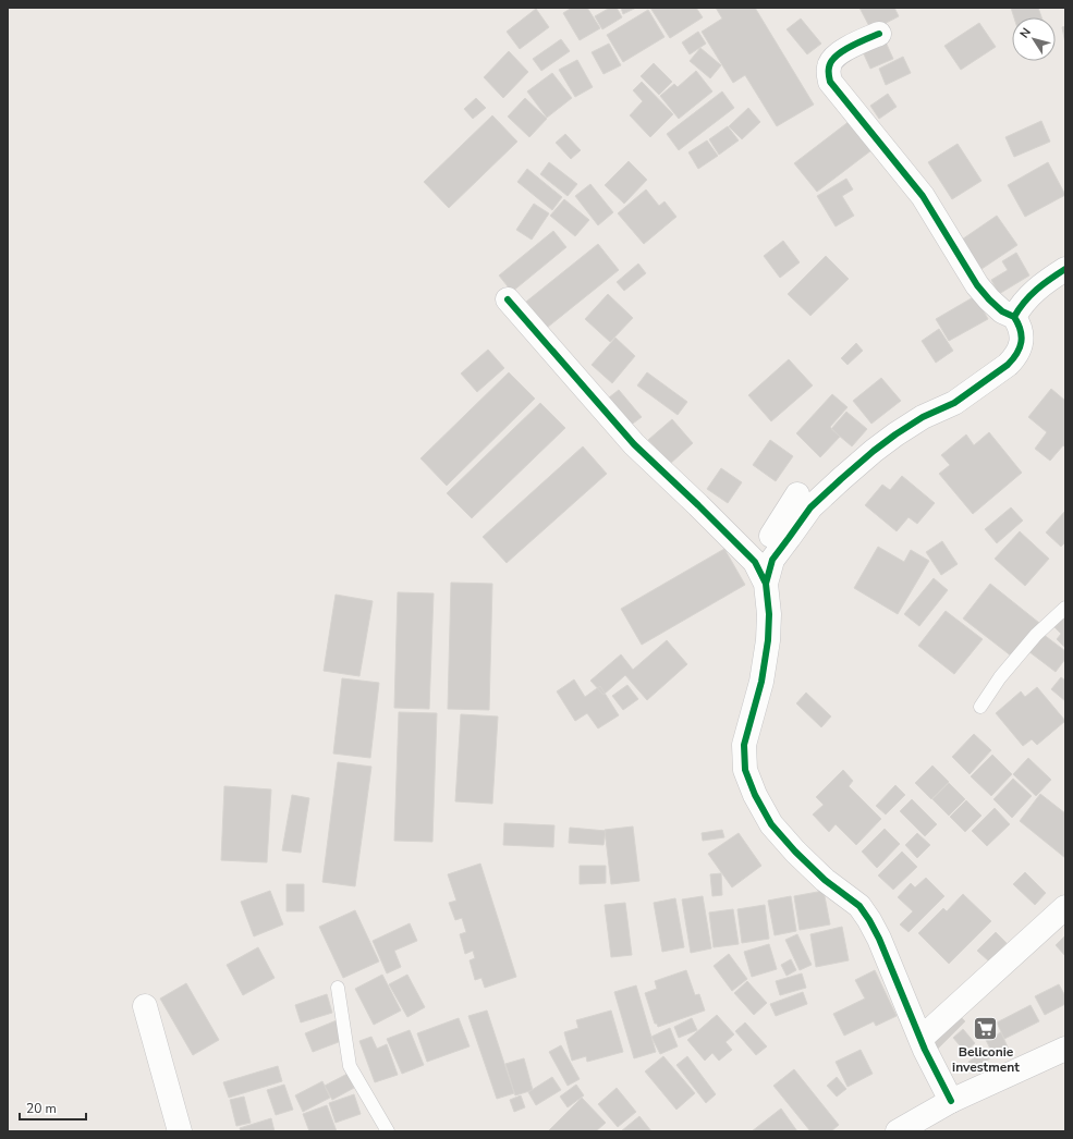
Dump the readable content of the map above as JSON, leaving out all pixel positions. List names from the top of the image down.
{
  "places": {
    "supermarket": ["Beliconie investment"]
  },
  "scale_bar": "20 m",
  "north": "top left"
}
